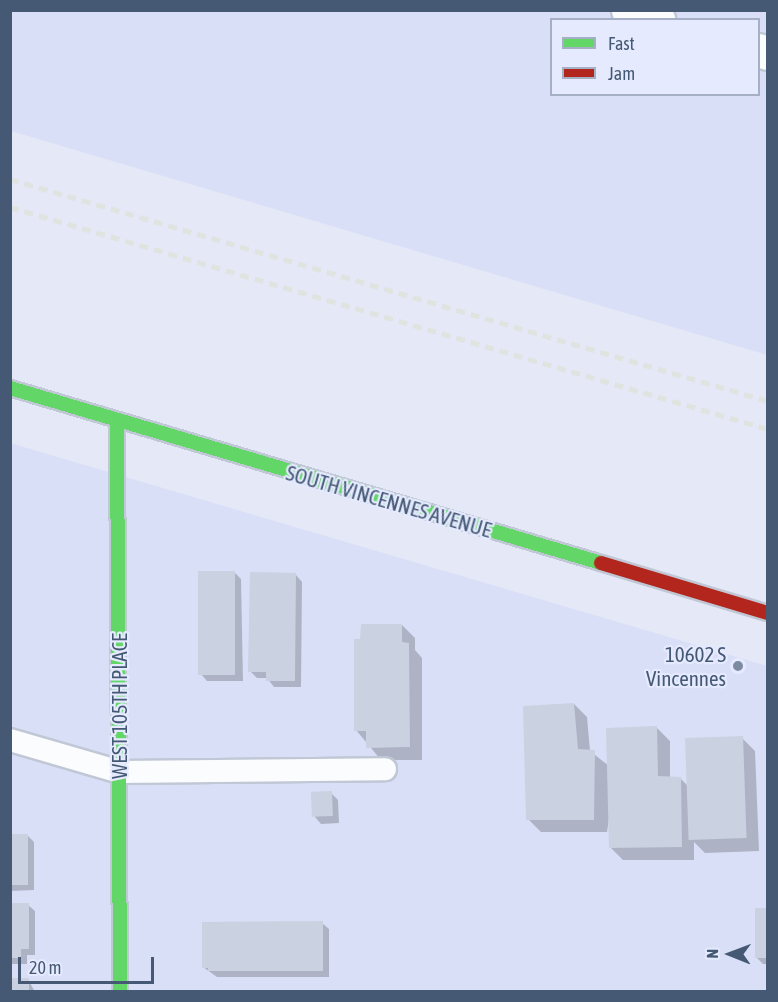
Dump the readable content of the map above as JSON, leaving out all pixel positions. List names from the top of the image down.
{
  "streets": {
    "main road": ["SOUTH VINCENNES AVENUE", "WEST 105TH PLACE"]
  },
  "crossings": [
    ["SOUTH VINCENNES AVENUE", "WEST 105TH PLACE"]
  ],
  "places": ["10602 S Vincennes"],
  "legend": ["Fast", "Jam"],
  "scale_bar": "20 m",
  "north": "left"
}
